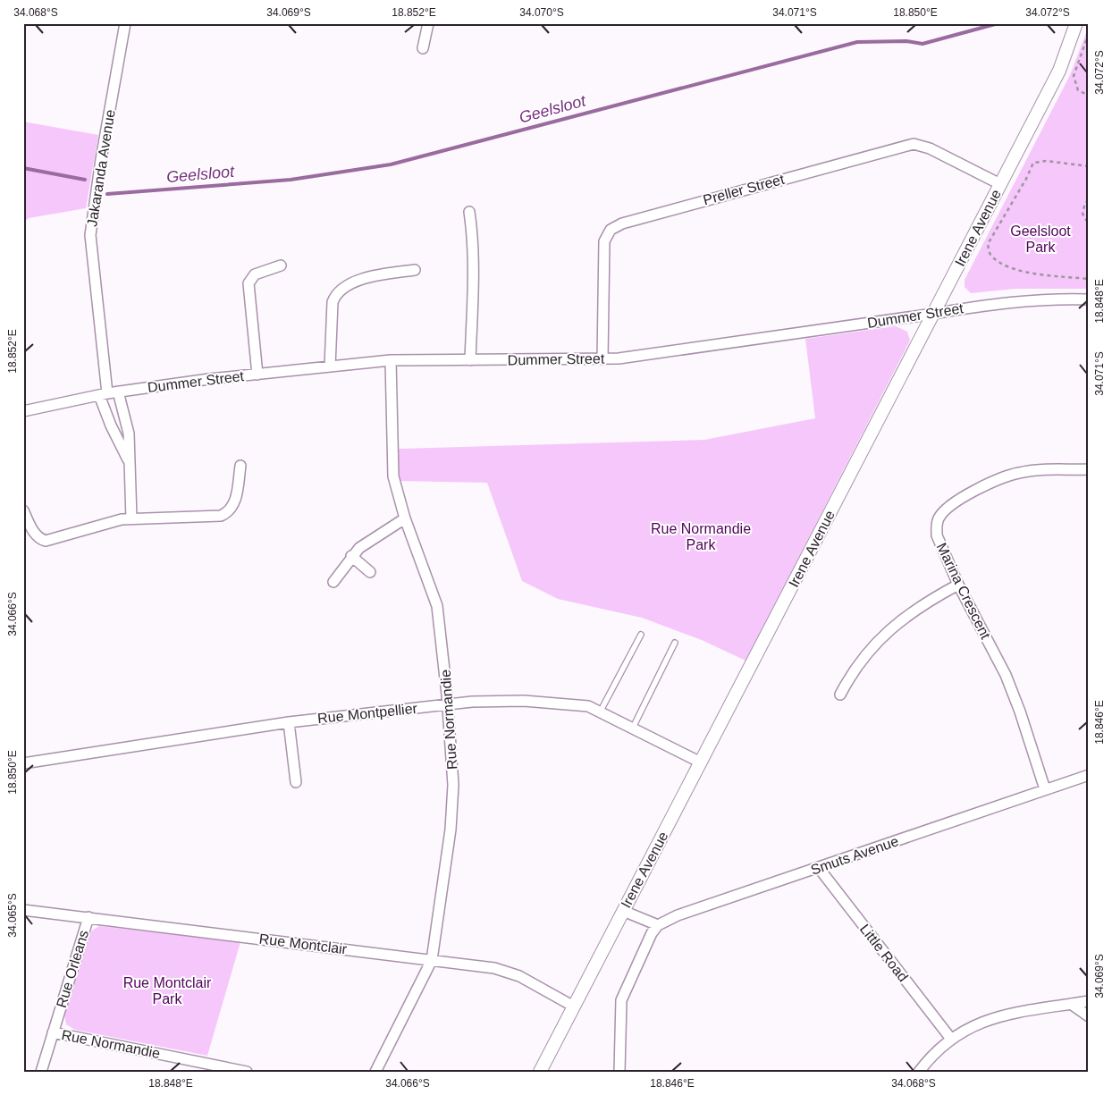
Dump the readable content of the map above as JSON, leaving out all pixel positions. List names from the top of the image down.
{
  "streets": {
    "street": [
      "Jakaranda Avenue",
      "Preller Street",
      "Irene Avenue",
      "Dummer Street",
      "Marina Crescent",
      "Rue Montpellier",
      "Rue Normandie",
      "Smuts Avenue",
      "Rue Montclair",
      "Little Road",
      "Rue Orleans"
    ]
  },
  "crossings": [
    ["Jakaranda Avenue", "Dummer Street"],
    ["Preller Street", "Irene Avenue"],
    ["Preller Street", "Dummer Street"],
    ["Irene Avenue", "Dummer Street"],
    ["Irene Avenue", "Rue Montpellier"],
    ["Irene Avenue", "Rue Montclair"],
    ["Dummer Street", "Rue Normandie"],
    ["Marina Crescent", "Smuts Avenue"],
    ["Rue Montpellier", "Rue Normandie"],
    ["Rue Normandie", "Rue Montclair"],
    ["Rue Normandie", "Rue Orleans"],
    ["Smuts Avenue", "Little Road"],
    ["Rue Montclair", "Rue Orleans"]
  ],
  "water": ["Geelsloot"],
  "parks": ["Geelsloot Park", "Rue Normandie Park", "Rue Montclair Park"],
  "coordinates": [
    "34.068°S",
    "34.069°S",
    "18.852°E",
    "34.070°S",
    "34.071°S",
    "18.850°E",
    "34.072°S",
    "18.848°E",
    "34.066°S",
    "18.846°E",
    "34.065°S"
  ]
}
